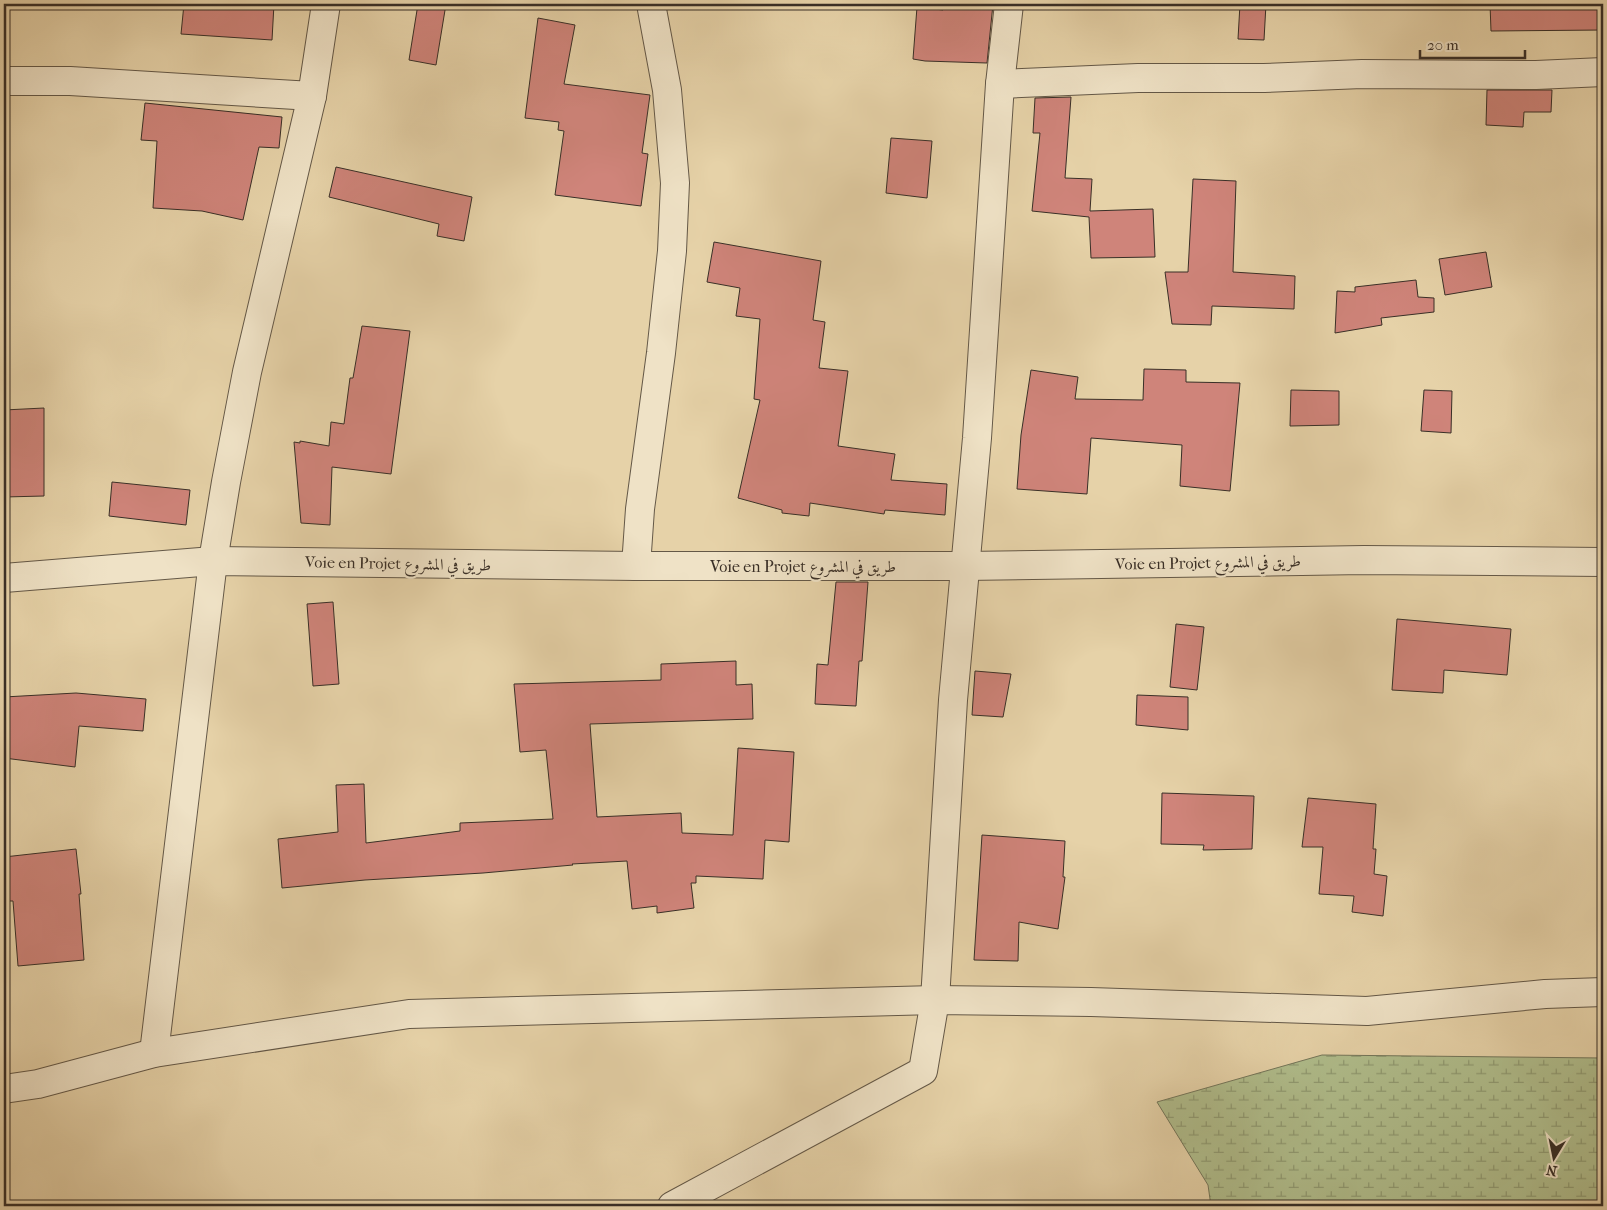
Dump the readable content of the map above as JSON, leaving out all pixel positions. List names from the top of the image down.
{
  "streets": {
    "street": ["Voie en Projet طريق في المشروع"]
  },
  "scale_bar": "20 m",
  "north": "bottom"
}
